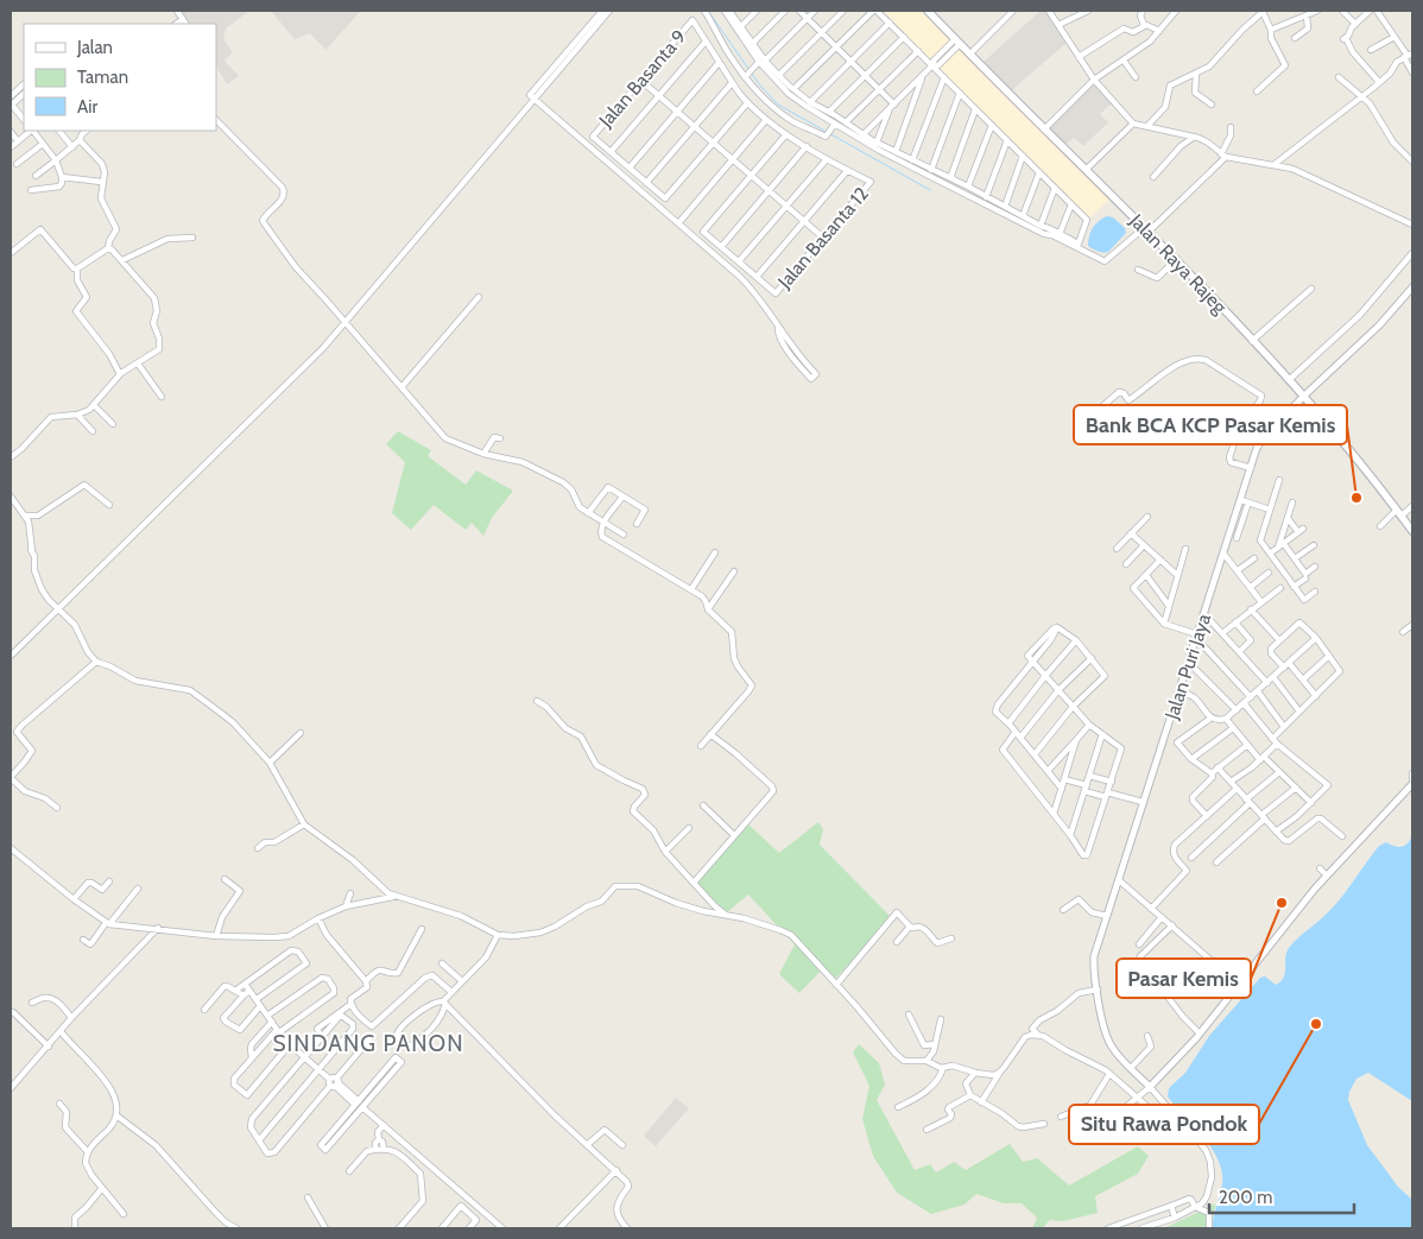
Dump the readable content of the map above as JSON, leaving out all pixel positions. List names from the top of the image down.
{
  "streets": {
    "main road": ["Jalan Raya Rajeg"],
    "street": ["Jalan Basanta 9", "Jalan Basanta 12", "Jalan Puri Jaya"]
  },
  "crossings": [
    ["Jalan Raya Rajeg", "Jalan Puri Jaya"]
  ],
  "districts": ["SINDANG PANON"],
  "places": ["Bank BCA KCP Pasar Kemis", "Pasar Kemis", "Situ Rawa Pondok"],
  "legend": ["Jalan", "Taman", "Air"],
  "scale_bar": "200 m"
}
